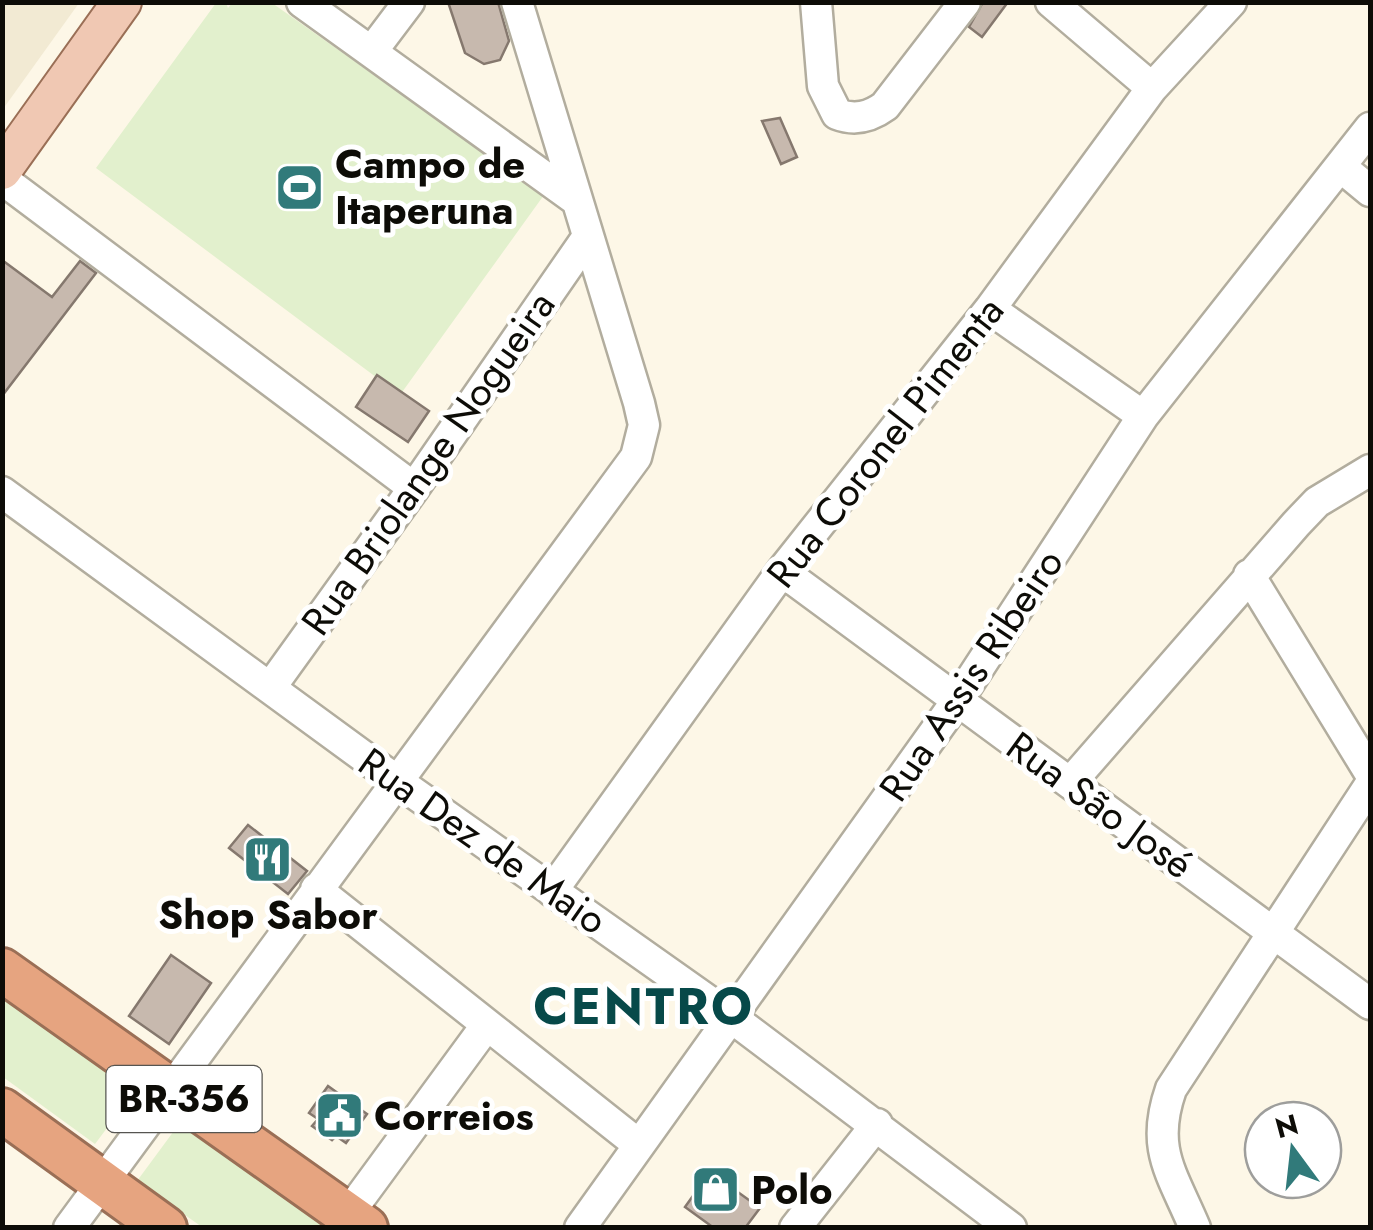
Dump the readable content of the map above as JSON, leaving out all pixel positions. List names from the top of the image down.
{
  "streets": {
    "highway": ["BR-356"],
    "street": [
      "Rua Coronel Pimenta",
      "Rua Briolange Nogueira",
      "Rua Assis Ribeiro",
      "Rua São José",
      "Rua Dez de Maio"
    ]
  },
  "crossings": [
    ["Rua Coronel Pimenta", "Rua São José"],
    ["Rua Coronel Pimenta", "Rua Dez de Maio"],
    ["Rua Briolange Nogueira", "Rua Dez de Maio"],
    ["Rua Assis Ribeiro", "Rua São José"],
    ["Rua Assis Ribeiro", "Rua Dez de Maio"]
  ],
  "districts": ["CENTRO"],
  "places": {
    "sports": ["Campo de Itaperuna"],
    "restaurant": ["Shop Sabor"],
    "public building": ["Correios"],
    "shop": ["Polo"]
  },
  "north": "top"
}
